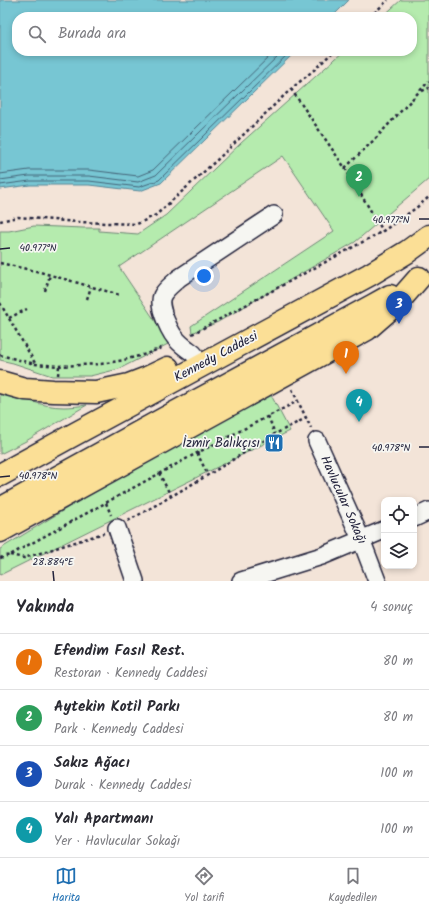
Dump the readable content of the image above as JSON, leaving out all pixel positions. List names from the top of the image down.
{
  "streets": {
    "highway": ["Kennedy Caddesi"],
    "street": ["Havlucular Sokağı"]
  },
  "places": {
    "restaurant": ["İzmir Balıkçısı"]
  },
  "page": {
    "search": "Burada ara",
    "pins": [
      "2",
      "3",
      "1",
      "4"
    ],
    "heading": ["Yakında", "4 sonuç"],
    "list": [
      {
        "mark": "1",
        "name": "Efendim Fasıl Rest.",
        "note": "Restoran · Kennedy Caddesi",
        "value": "80 m"
      },
      {
        "mark": "2",
        "name": "Aytekin Kotil Parkı",
        "note": "Park · Kennedy Caddesi",
        "value": "80 m"
      },
      {
        "mark": "3",
        "name": "Sakız Ağacı",
        "note": "Durak · Kennedy Caddesi",
        "value": "100 m"
      },
      {
        "mark": "4",
        "name": "Yalı Apartmanı",
        "note": "Yer · Havlucular Sokağı",
        "value": "100 m"
      }
    ],
    "nav": ["Harita", "Yol tarifi", "Kaydedilen"]
  },
  "coordinates": ["40.977°N", "40.978°N", "28.884°E"]
}
